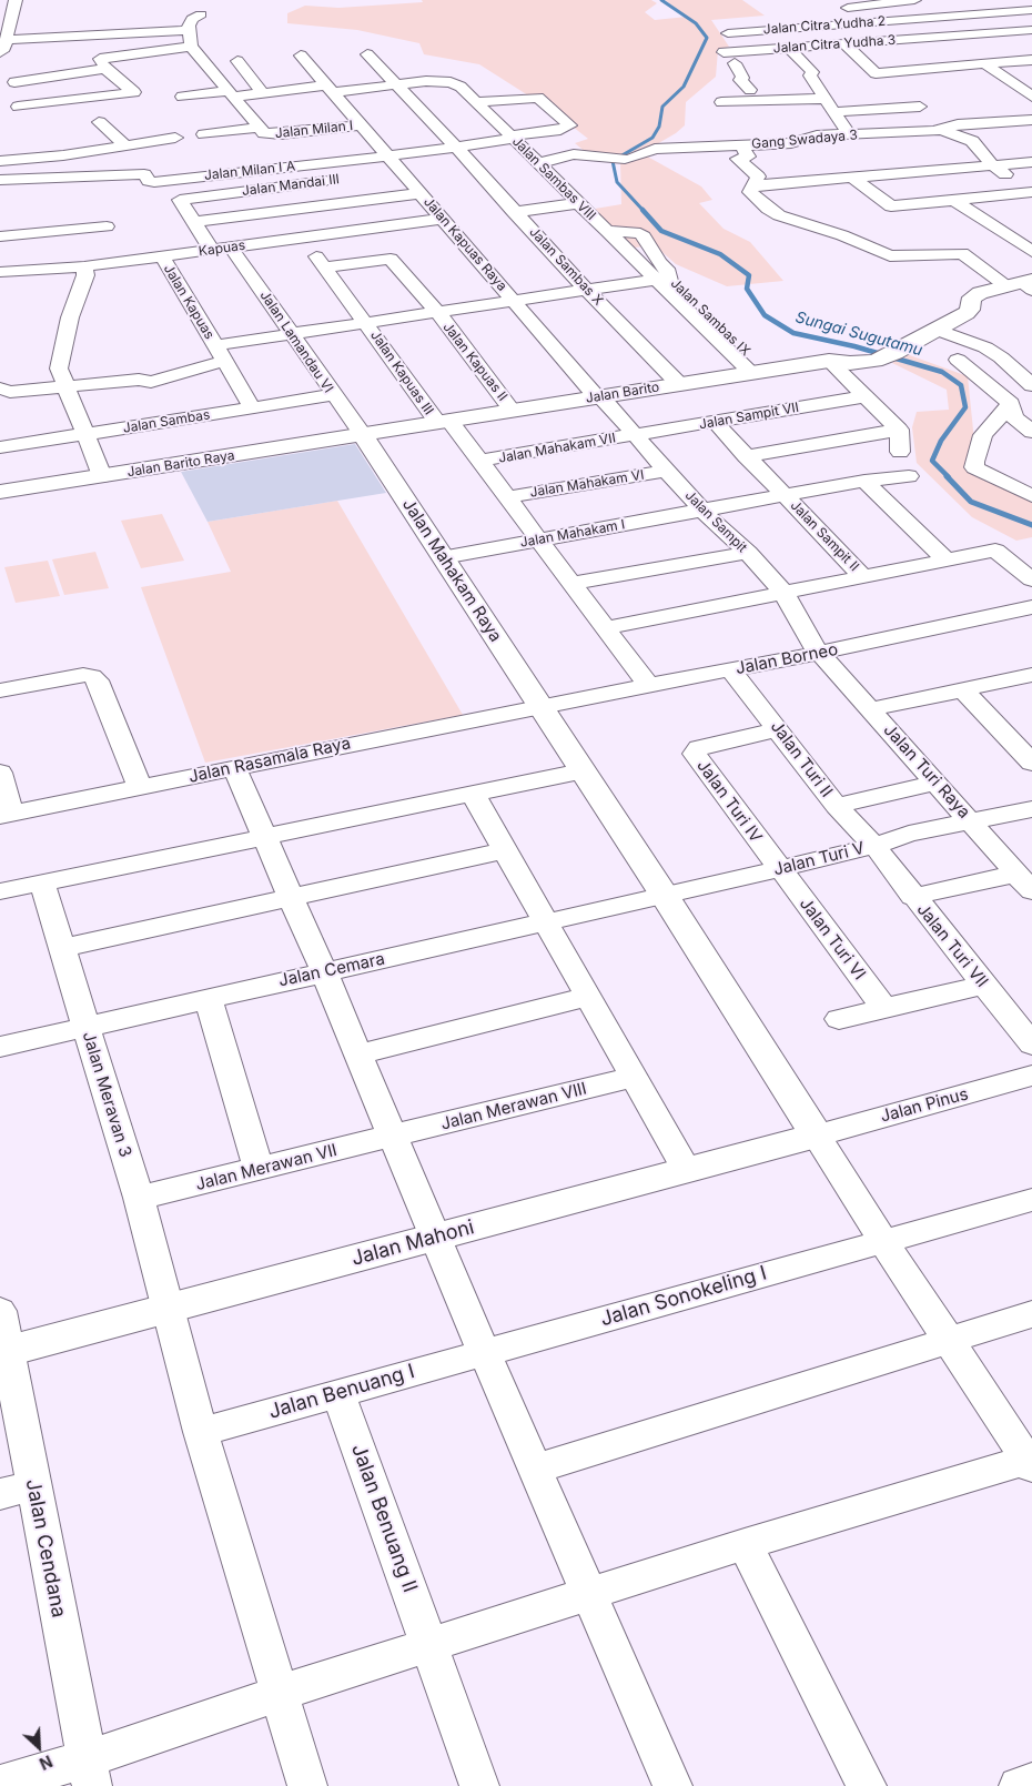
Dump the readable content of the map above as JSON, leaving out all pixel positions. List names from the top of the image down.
{
  "streets": {
    "street": [
      "Jalan Citra Yudha 2",
      "Jalan Citra Yudha 3",
      "Jalan Milan I",
      "Gang Swadaya 3",
      "Jalan Milan I A",
      "Jalan Sambas VIII",
      "Jalan Mandai III",
      "Jalan Kapuas Raya",
      "Kapuas",
      "Jalan Sambas X",
      "Jalan Kapuas",
      "Jalan Lamandau VI",
      "Jalan Kapuas II",
      "Jalan Kapuas III",
      "Jalan Barito",
      "Jalan Sampit VII",
      "Jalan Sambas",
      "Jalan Mahakam VII",
      "Jalan Barito Raya",
      "Jalan Mahakam VI",
      "Jalan Sampit",
      "Jalan Mahakam I",
      "Jalan Sampit II",
      "Jalan Mahakam Raya",
      "Jalan Borneo",
      "Jalan Turi II",
      "Jalan Rasamala Raya",
      "Jalan Turi Raya",
      "Jalan Turi IV",
      "Jalan Turi V",
      "Jalan Turi VI",
      "Jalan Turi VII",
      "Jalan Cemara",
      "Jalan Meravan 3",
      "Jalan Pinus",
      "Jalan Merawan VIII",
      "Jalan Merawan VII",
      "Jalan Mahoni",
      "Jalan Sonokeling I",
      "Jalan Benuang I",
      "Jalan Benuang II",
      "Jalan Cendana"
    ]
  },
  "crossings": [
    ["Jalan Milan I", "Jalan Kapuas Raya"],
    ["Gang Swadaya 3", "Jalan Sambas VIII"],
    ["Jalan Milan I A", "Jalan Sambas VIII"],
    ["Jalan Milan I A", "Jalan Kapuas Raya"],
    ["Jalan Milan I A", "Jalan Sambas X"],
    ["Jalan Sambas VIII", "Jalan Sambas X"],
    ["Jalan Sambas VIII", "Jalan Kapuas"],
    ["Jalan Kapuas Raya", "Kapuas"],
    ["Jalan Kapuas Raya", "Jalan Kapuas"],
    ["Jalan Kapuas Raya", "Jalan Barito"],
    ["Jalan Kapuas Raya", "Jalan Sampit"],
    ["Kapuas", "Jalan Kapuas"],
    ["Kapuas", "Jalan Lamandau VI"],
    ["Kapuas", "Jalan Kapuas III"],
    ["Jalan Sambas X", "Jalan Kapuas"],
    ["Jalan Sambas X", "Jalan Barito"],
    ["Jalan Kapuas", "Jalan Lamandau VI"],
    ["Jalan Kapuas", "Jalan Kapuas II"],
    ["Jalan Kapuas", "Jalan Kapuas III"],
    ["Jalan Kapuas", "Jalan Sambas"],
    ["Jalan Lamandau VI", "Jalan Barito"],
    ["Jalan Lamandau VI", "Jalan Sambas"],
    ["Jalan Lamandau VI", "Jalan Barito Raya"],
    ["Jalan Lamandau VI", "Jalan Mahakam Raya"],
    ["Jalan Kapuas II", "Jalan Kapuas III"],
    ["Jalan Kapuas II", "Jalan Barito"],
    ["Jalan Kapuas III", "Jalan Barito"],
    ["Jalan Kapuas III", "Jalan Mahakam VII"],
    ["Jalan Kapuas III", "Jalan Mahakam VI"],
    ["Jalan Kapuas III", "Jalan Mahakam I"],
    ["Jalan Kapuas III", "Jalan Borneo"],
    ["Jalan Barito", "Jalan Barito Raya"],
    ["Jalan Barito", "Jalan Sampit"],
    ["Jalan Barito", "Jalan Mahakam Raya"],
    ["Jalan Sampit VII", "Jalan Mahakam VII"],
    ["Jalan Sampit VII", "Jalan Sampit"],
    ["Jalan Sampit VII", "Jalan Sampit II"],
    ["Jalan Mahakam VII", "Jalan Sampit"],
    ["Jalan Barito Raya", "Jalan Mahakam Raya"],
    ["Jalan Mahakam VI", "Jalan Sampit"],
    ["Jalan Sampit", "Jalan Mahakam I"],
    ["Jalan Sampit", "Jalan Borneo"],
    ["Jalan Sampit", "Jalan Turi Raya"],
    ["Jalan Mahakam I", "Jalan Sampit II"],
    ["Jalan Mahakam I", "Jalan Mahakam Raya"],
    ["Jalan Mahakam Raya", "Jalan Borneo"],
    ["Jalan Mahakam Raya", "Jalan Rasamala Raya"],
    ["Jalan Mahakam Raya", "Jalan Turi V"],
    ["Jalan Mahakam Raya", "Jalan Cemara"],
    ["Jalan Mahakam Raya", "Jalan Pinus"],
    ["Jalan Mahakam Raya", "Jalan Mahoni"],
    ["Jalan Borneo", "Jalan Turi II"],
    ["Jalan Borneo", "Jalan Rasamala Raya"],
    ["Jalan Borneo", "Jalan Turi Raya"],
    ["Jalan Turi II", "Jalan Turi IV"],
    ["Jalan Turi II", "Jalan Turi V"],
    ["Jalan Turi II", "Jalan Turi VII"],
    ["Jalan Turi Raya", "Jalan Turi V"],
    ["Jalan Turi IV", "Jalan Turi V"],
    ["Jalan Turi IV", "Jalan Turi VI"],
    ["Jalan Turi V", "Jalan Turi VI"],
    ["Jalan Turi V", "Jalan Turi VII"],
    ["Jalan Turi V", "Jalan Cemara"],
    ["Jalan Cemara", "Jalan Meravan 3"],
    ["Jalan Meravan 3", "Jalan Merawan VII"],
    ["Jalan Meravan 3", "Jalan Mahoni"],
    ["Jalan Meravan 3", "Jalan Benuang I"],
    ["Jalan Pinus", "Jalan Mahoni"],
    ["Jalan Merawan VIII", "Jalan Merawan VII"],
    ["Jalan Mahoni", "Jalan Cendana"],
    ["Jalan Sonokeling I", "Jalan Benuang I"],
    ["Jalan Benuang I", "Jalan Benuang II"]
  ],
  "water": ["Sungai Sugutamu"],
  "north": "bottom right"
}
